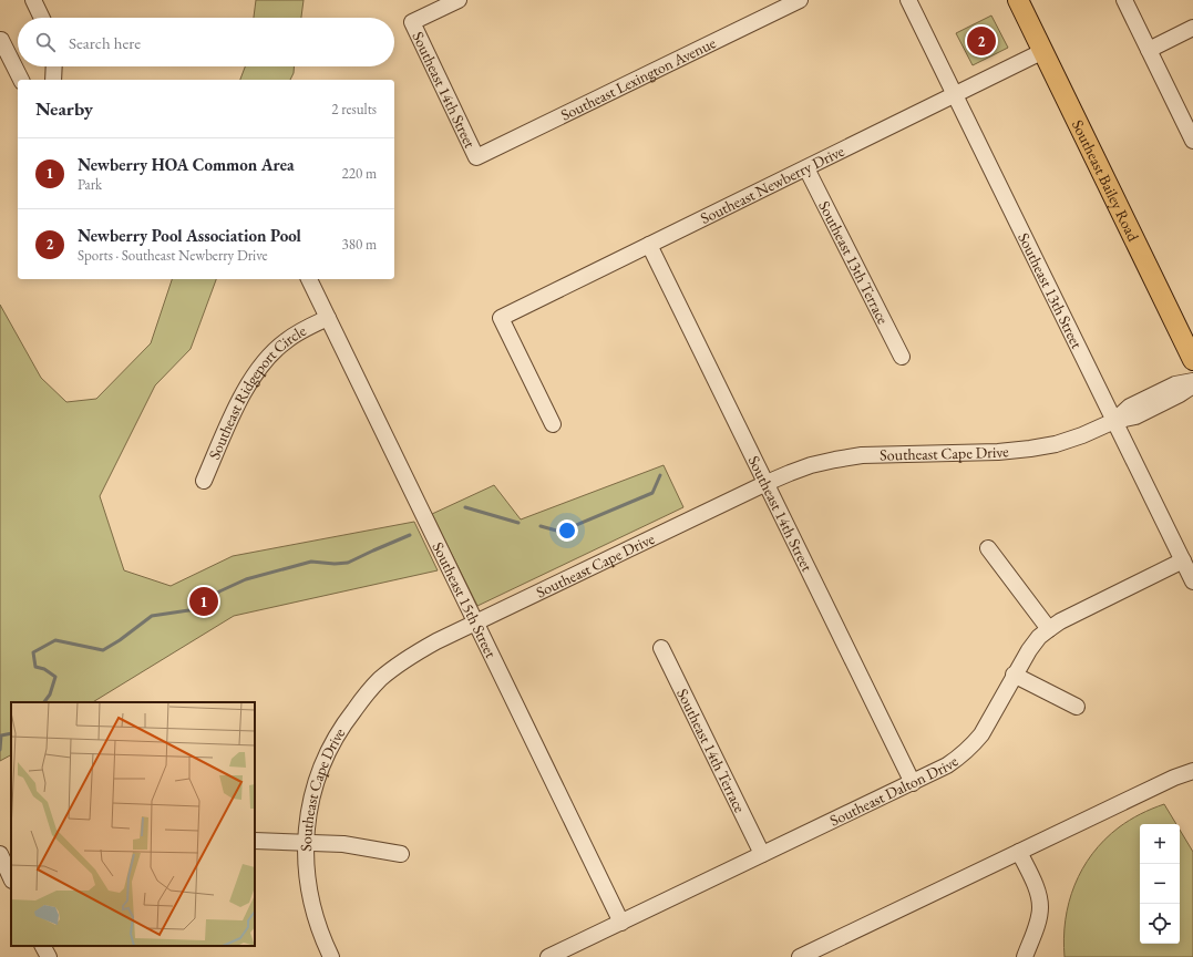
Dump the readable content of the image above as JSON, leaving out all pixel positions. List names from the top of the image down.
{
  "streets": {
    "main road": ["Southeast Bailey Road"],
    "street": [
      "Southeast Lexington Avenue",
      "Southeast 14th Street",
      "Southeast Newberry Drive",
      "Southeast 13th Terrace",
      "Southeast 13th Street",
      "Southeast Ridgeport Circle",
      "Southeast Cape Drive",
      "Southeast 15th Street",
      "Southeast 14th Terrace",
      "Southeast Dalton Drive"
    ]
  },
  "crossings": [
    ["Southeast Lexington Avenue", "Southeast 14th Street"],
    ["Southeast 14th Street", "Southeast Newberry Drive"],
    ["Southeast 14th Street", "Southeast Cape Drive"],
    ["Southeast 14th Street", "Southeast Dalton Drive"],
    ["Southeast Bailey Road", "Southeast Newberry Drive"],
    ["Southeast Newberry Drive", "Southeast 13th Terrace"],
    ["Southeast Newberry Drive", "Southeast 13th Street"],
    ["Southeast 13th Street", "Southeast Cape Drive"],
    ["Southeast 13th Street", "Southeast Dalton Drive"],
    ["Southeast Ridgeport Circle", "Southeast 15th Street"],
    ["Southeast Cape Drive", "Southeast 15th Street"],
    ["Southeast 15th Street", "Southeast Dalton Drive"],
    ["Southeast 14th Terrace", "Southeast Dalton Drive"]
  ],
  "page": {
    "search": "Search here",
    "pins": ["2", "1"],
    "heading": ["Nearby", "2 results"],
    "list": [
      {
        "mark": "1",
        "name": "Newberry HOA Common Area",
        "note": "Park",
        "value": "220 m"
      },
      {
        "mark": "2",
        "name": "Newberry Pool Association Pool",
        "note": "Sports · Southeast Newberry Drive",
        "value": "380 m"
      }
    ],
    "map_buttons": ["+", "−"]
  }
}
